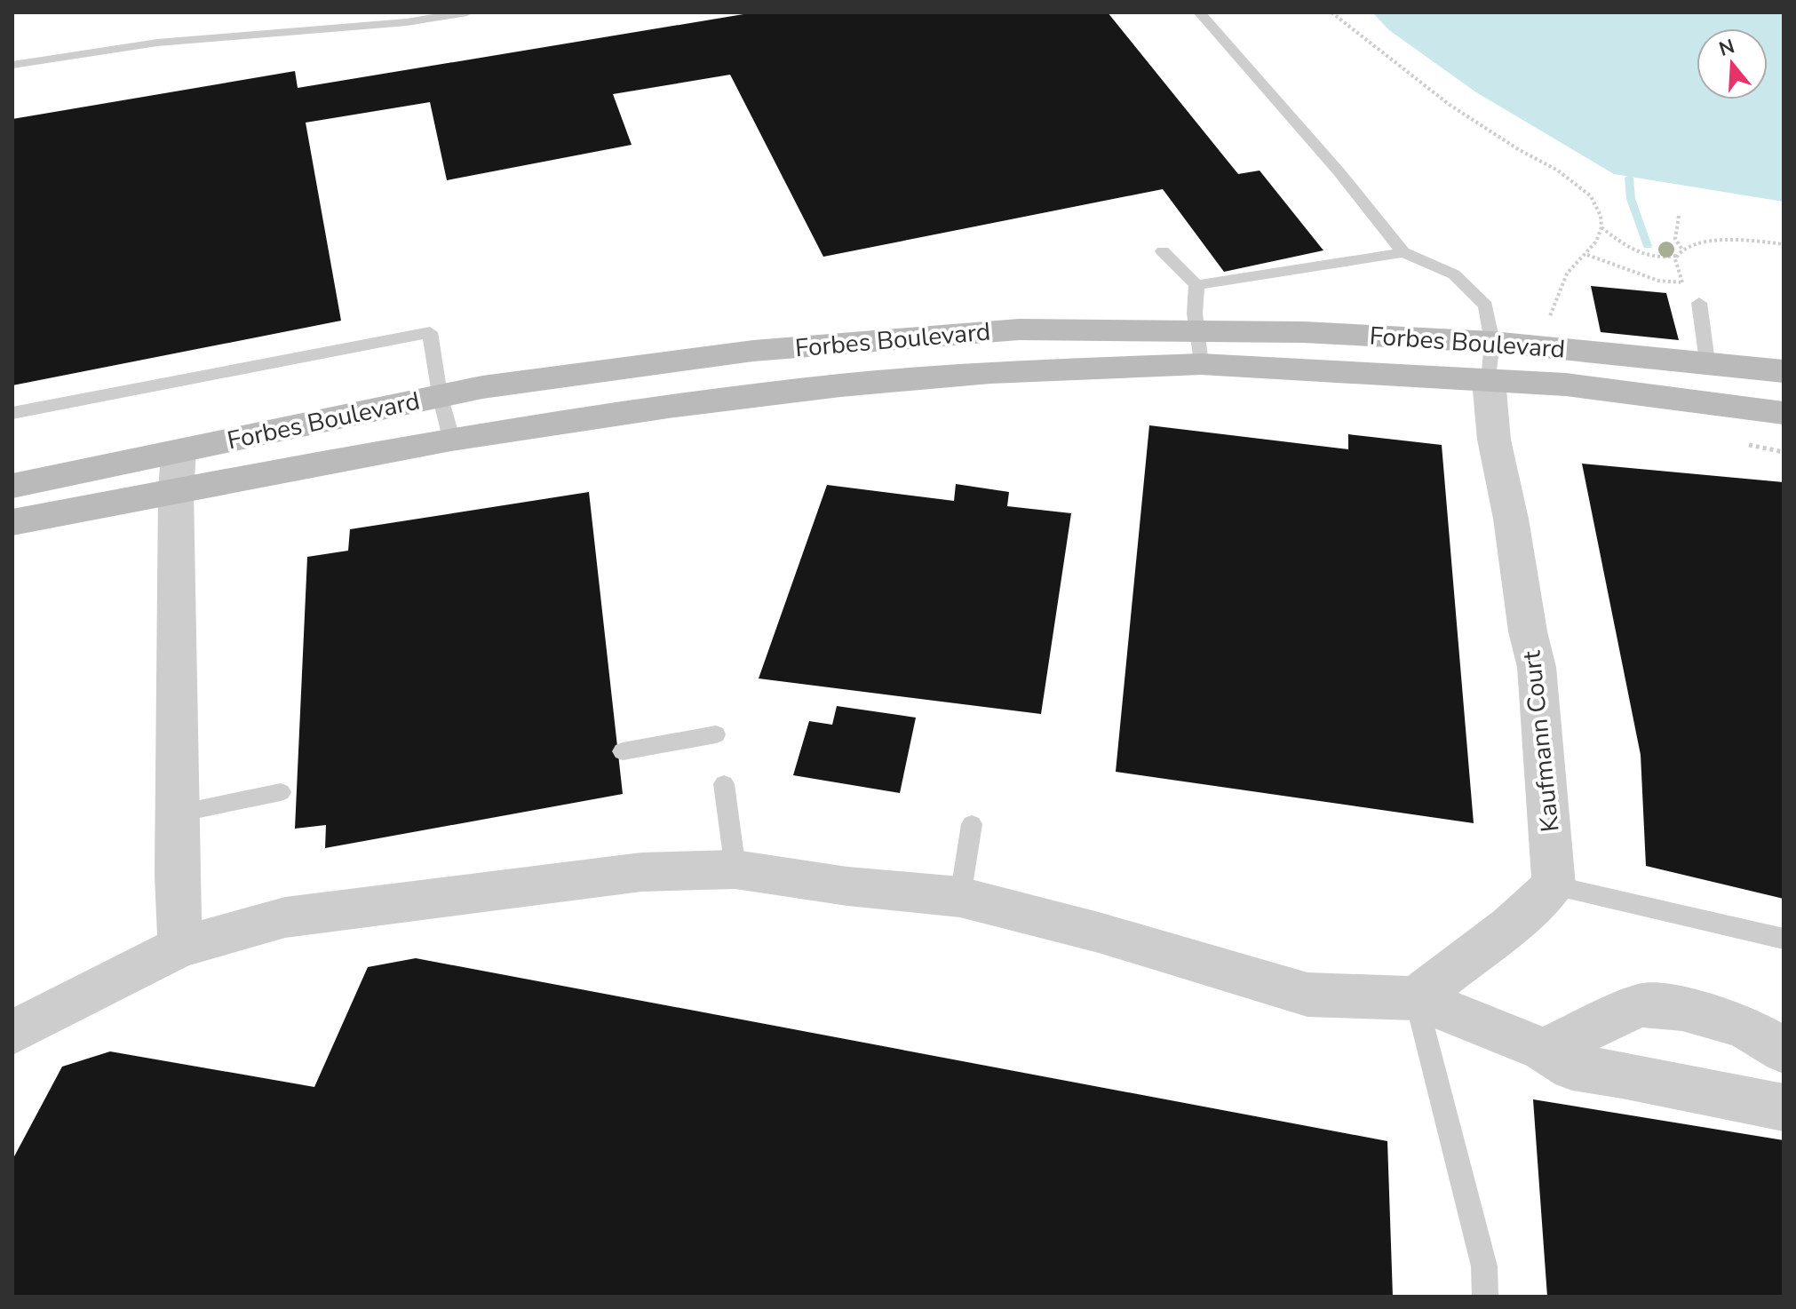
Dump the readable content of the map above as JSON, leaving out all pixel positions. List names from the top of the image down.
{
  "streets": {
    "main road": ["Forbes Boulevard"],
    "street": ["Kaufmann Court"]
  },
  "crossings": [
    ["Forbes Boulevard", "Kaufmann Court"]
  ],
  "north": "top"
}
